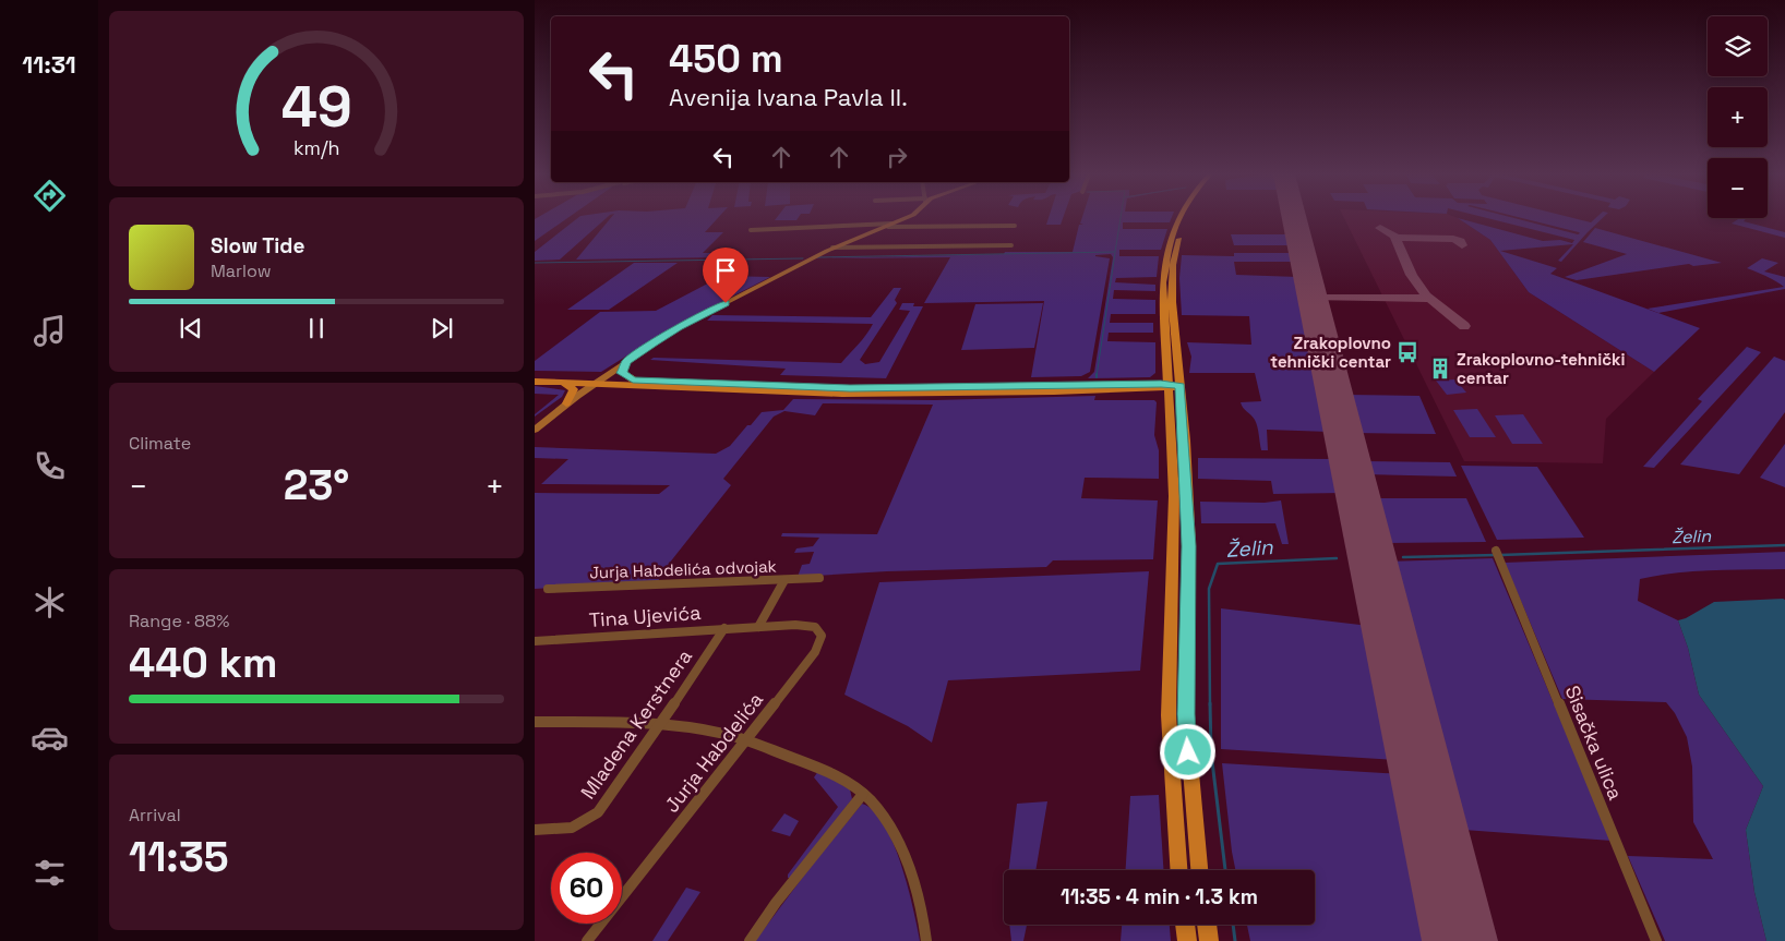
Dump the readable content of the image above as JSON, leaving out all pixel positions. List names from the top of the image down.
{
  "streets": {
    "street": [
      "Jurja Habdelića odvojak",
      "Tina Ujevića",
      "Mladena Kerstnera",
      "Sisačka ulica",
      "Jurja Habdelića"
    ]
  },
  "crossings": [
    ["Tina Ujevića", "Mladena Kerstnera"],
    ["Tina Ujevića", "Jurja Habdelića"]
  ],
  "water": ["Želin"],
  "places": {
    "bus stop": ["Zrakoplovno tehnički centar"],
    "building": ["Zrakoplovno-tehnički centar"]
  },
  "page": {
    "tabs": "11:31",
    "map_buttons": ["+", "−"],
    "turn": ["450 m", "Avenija Ivana Pavla II."],
    "song": ["Slow Tide", "Marlow"],
    "tile": [
      "Climate",
      ["Range · 88%", "440 km"],
      ["Arrival", "11:35"]
    ],
    "heat": ["−", "23°", "+"],
    "limit": "60",
    "trip": "11:35 · 4 min · 1.3 km",
    "gauge": ["49", "km/h"]
  }
}
